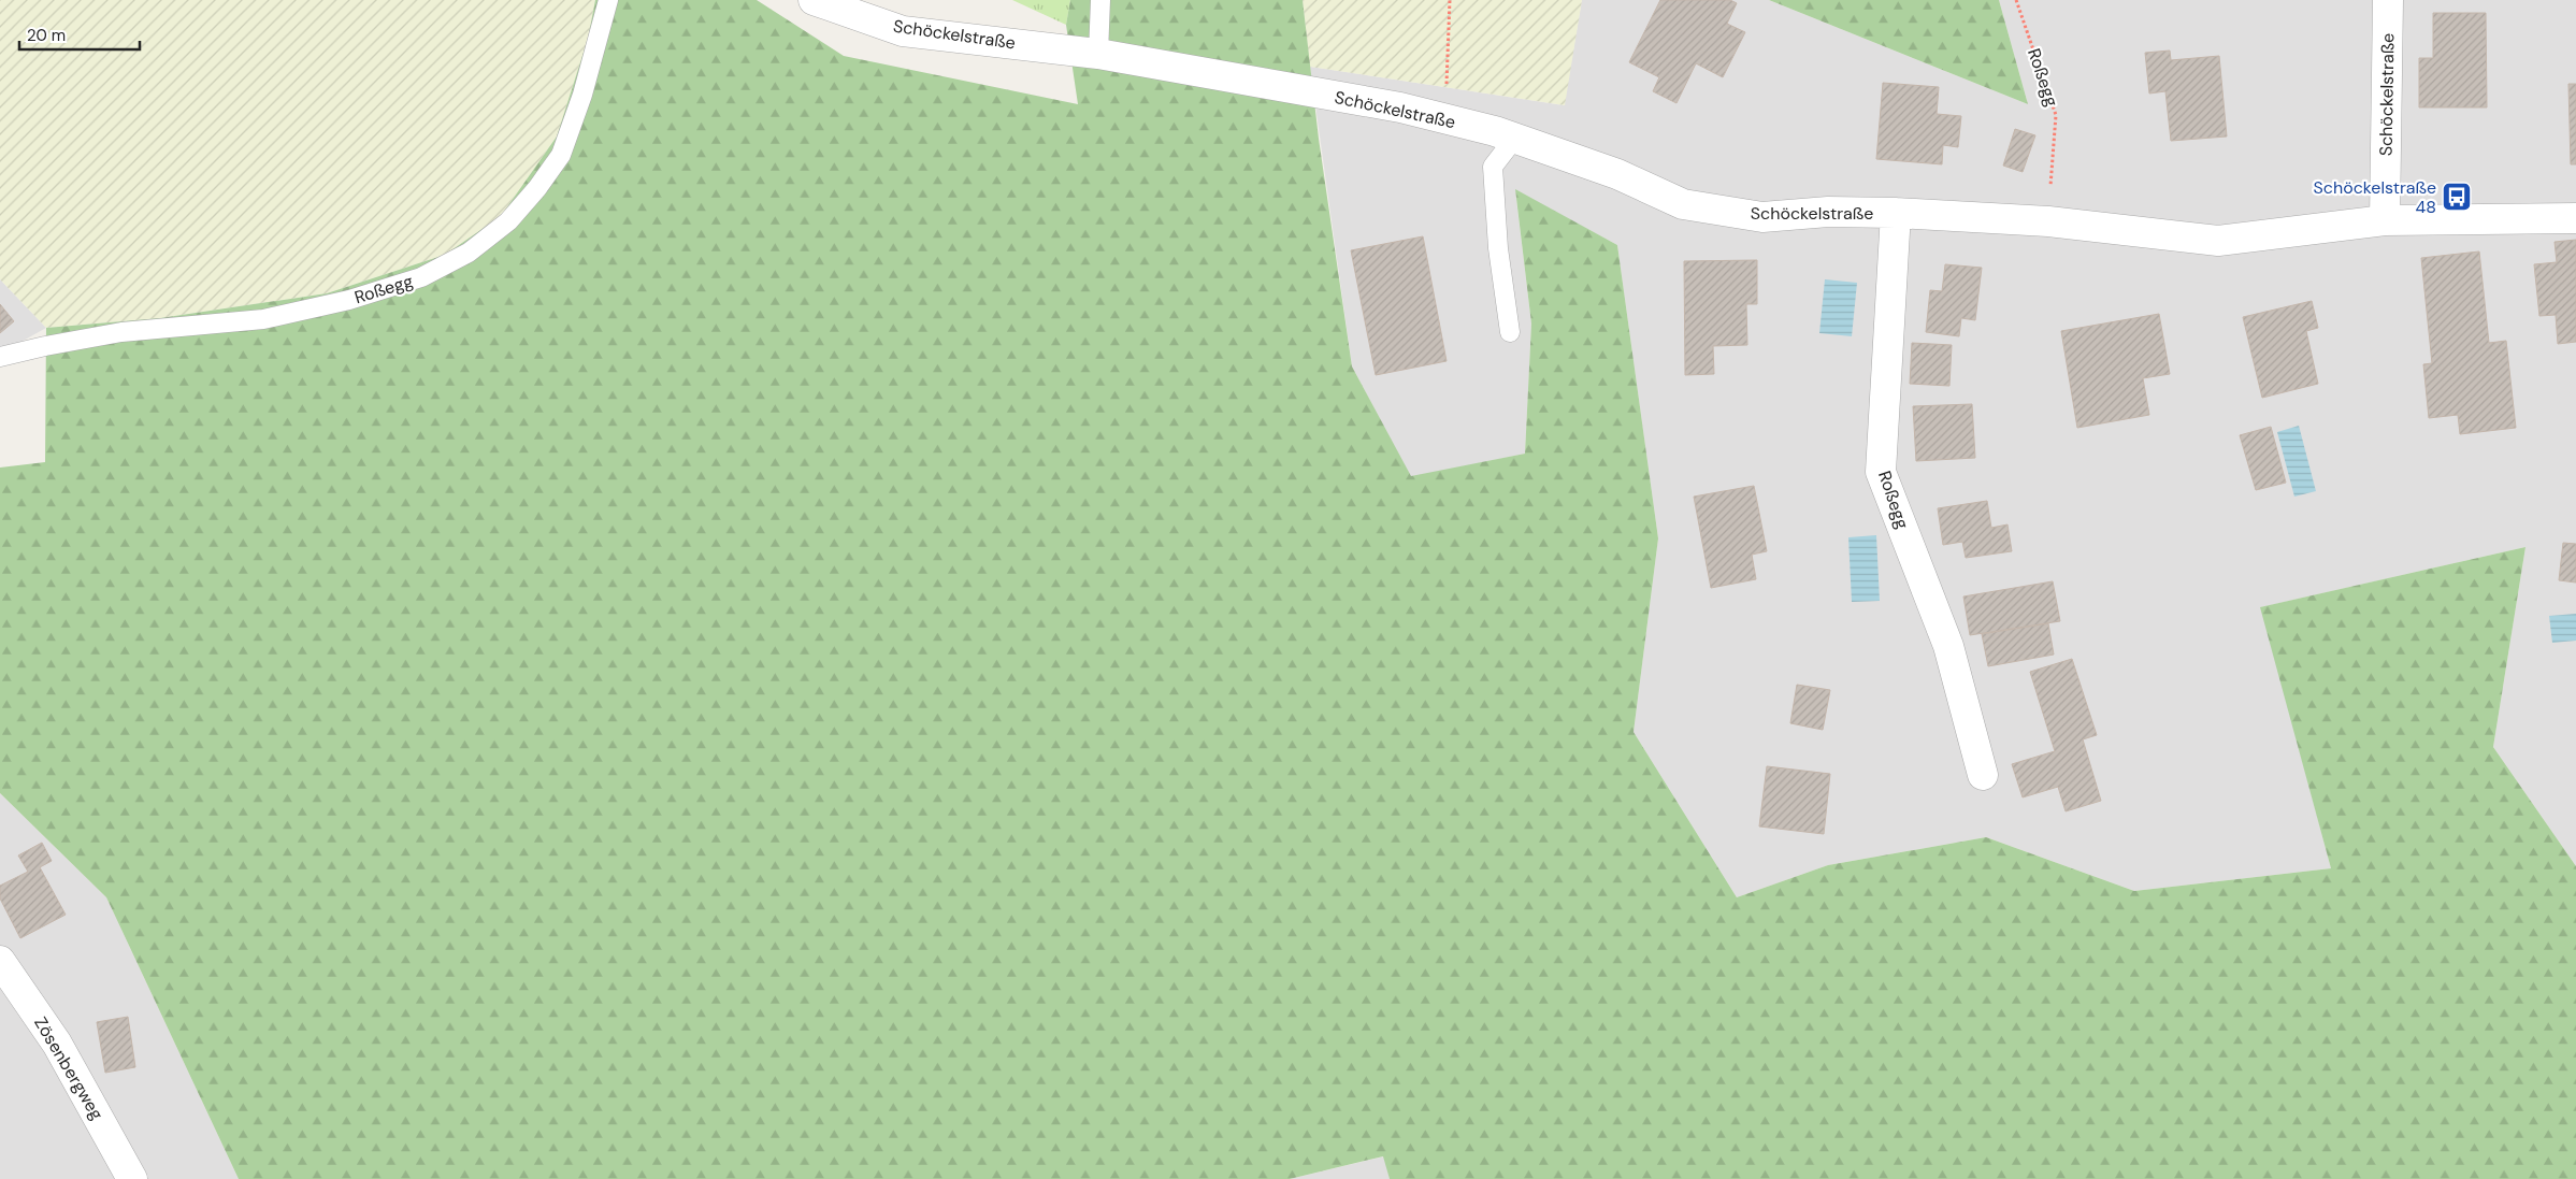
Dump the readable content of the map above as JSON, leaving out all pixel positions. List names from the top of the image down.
{
  "streets": {
    "street": ["Schöckelstraße", "Roßegg", "Zösenbergweg"]
  },
  "crossings": [
    ["Schöckelstraße", "Roßegg"]
  ],
  "places": {
    "bus stop": ["Schöckelstraße 48"]
  },
  "scale_bar": "20 m"
}
